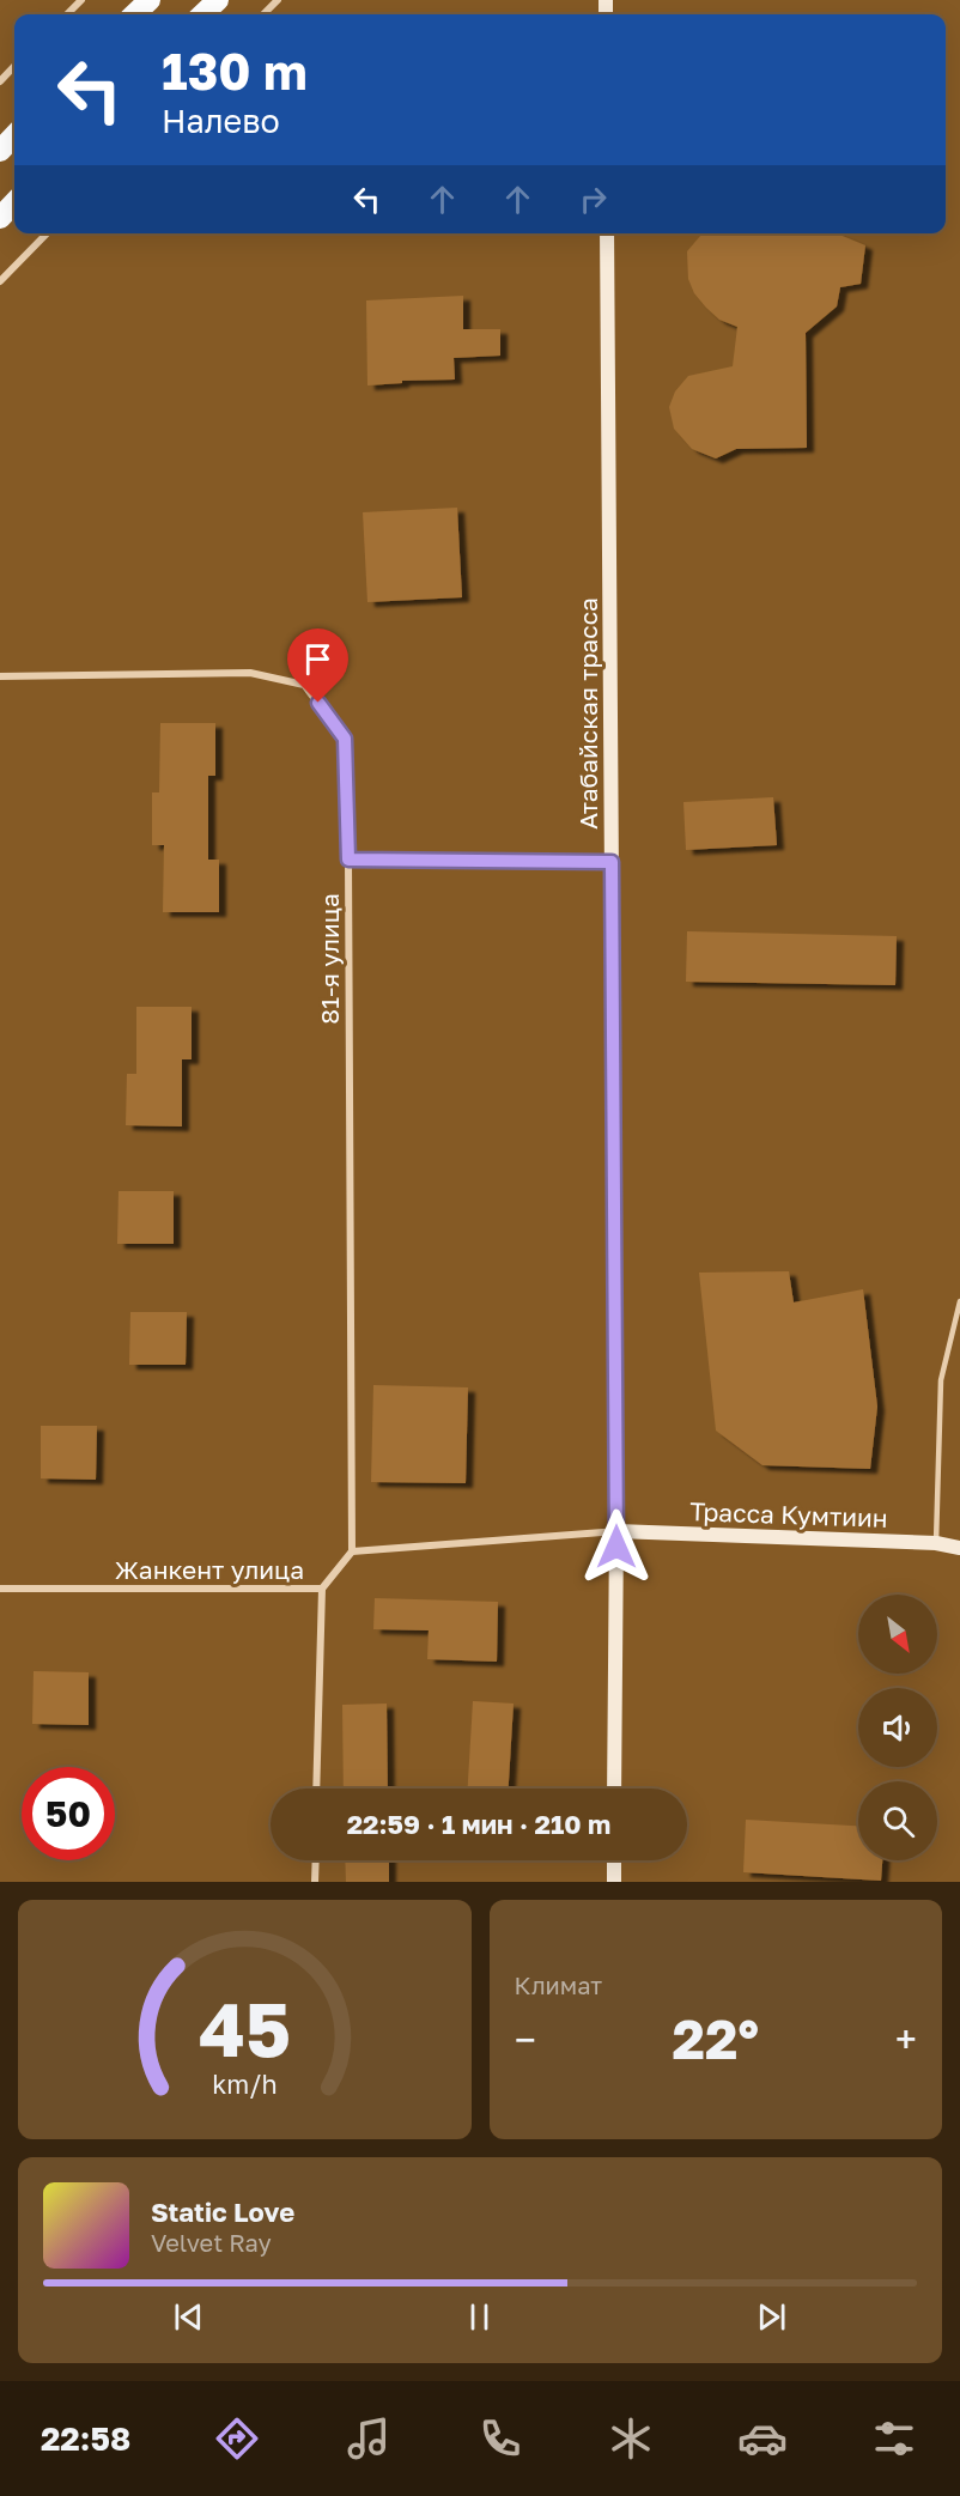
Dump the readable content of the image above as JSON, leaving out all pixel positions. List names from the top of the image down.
{
  "streets": {
    "main road": ["Атабайская трасса", "Трасса Кумтиин"],
    "street": ["81-я улица", "Жанкент улица"]
  },
  "crossings": [
    ["Атабайская трасса", "Трасса Кумтиин"],
    ["81-я улица", "Жанкент улица"]
  ],
  "north": "bottom right",
  "page": {
    "turn": ["130 m", "Налево"],
    "limit": "50",
    "trip": "22:59 · 1 мин · 210 m",
    "tile": "Климат",
    "heat": ["−", "22°", "+"],
    "song": ["Static Love", "Velvet Ray"],
    "tabs": "22:58",
    "gauge": ["45", "km/h"]
  }
}
